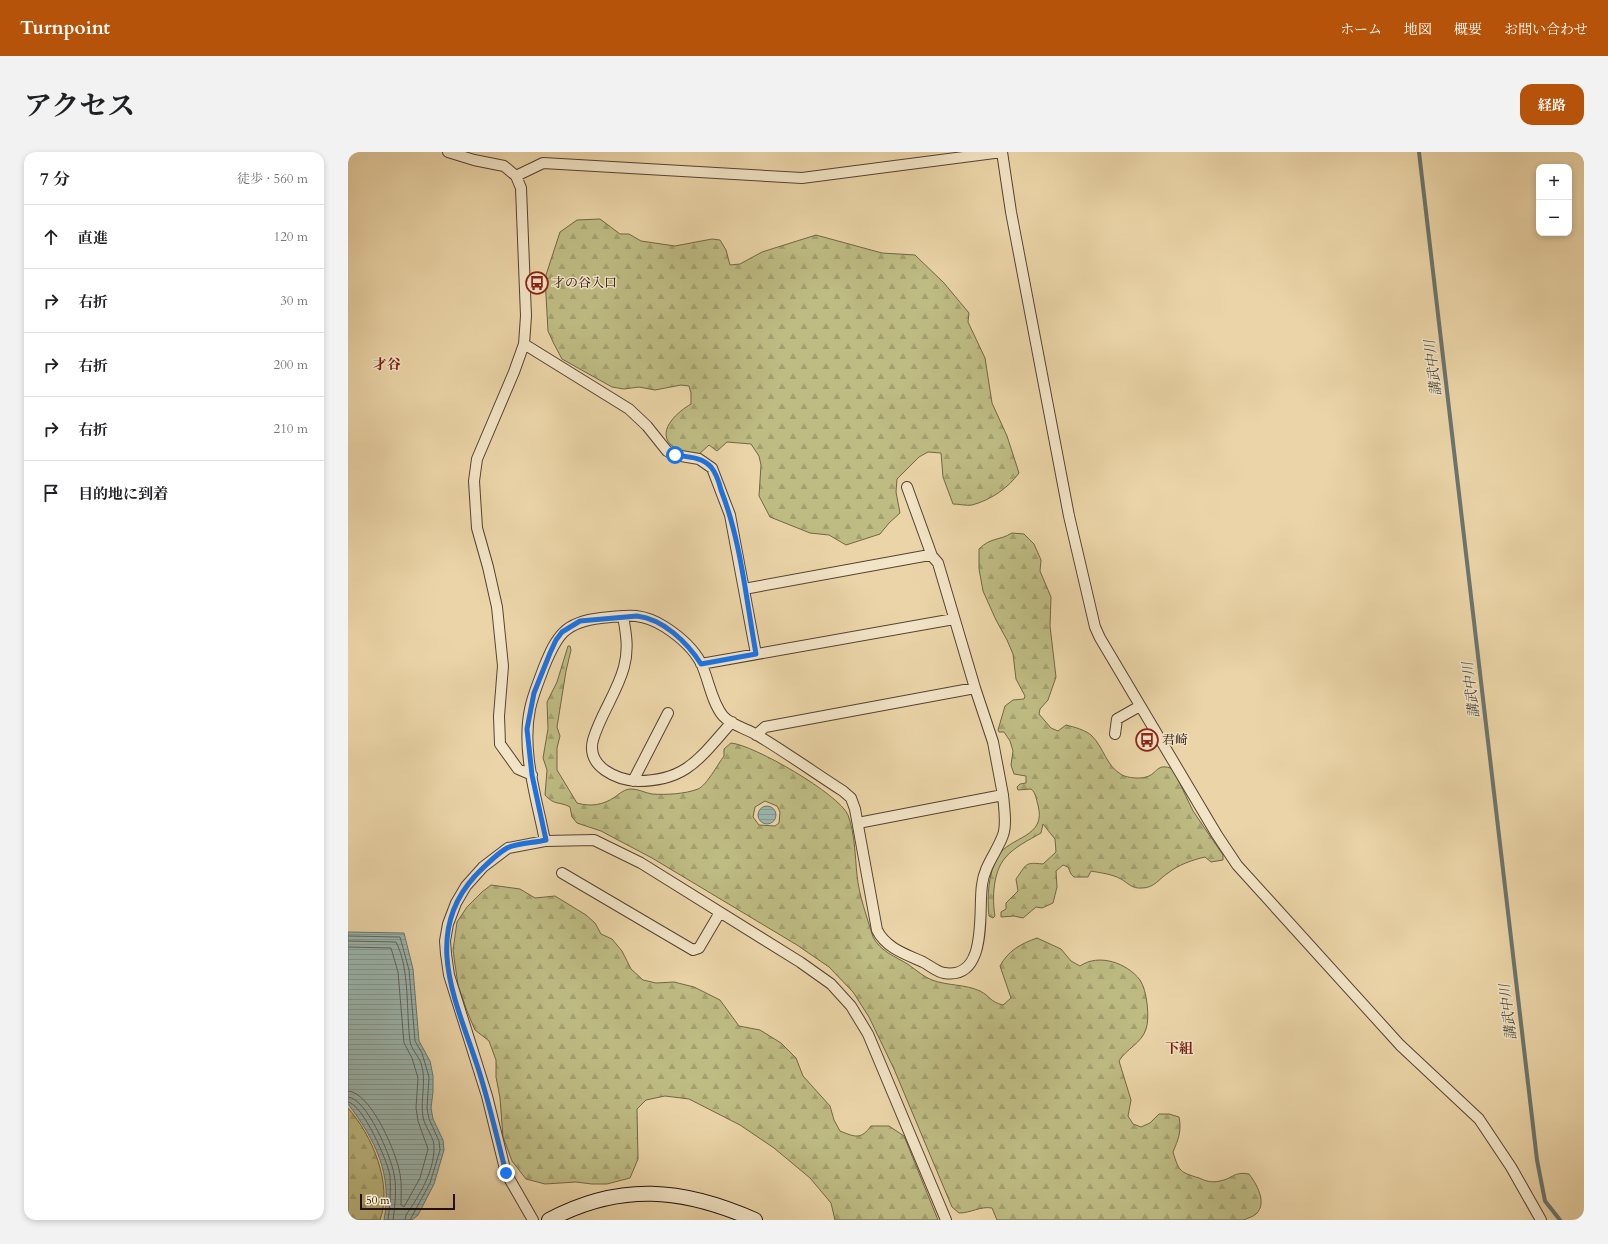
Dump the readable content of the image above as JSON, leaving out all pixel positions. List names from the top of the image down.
{
  "districts": ["才谷", "下組"],
  "water": ["講武中川"],
  "places": {
    "bus stop": ["才の谷入口", "君崎"]
  },
  "scale_bar": "50 m",
  "page": {
    "header": "Turnpoint",
    "nav": [
      "ホーム",
      "地図",
      "概要",
      "お問い合わせ"
    ],
    "title": "アクセス",
    "buttons": "経路",
    "heading": ["7 分", "徒歩 · 560 m"],
    "map_buttons": ["+", "−"],
    "list": [
      ["直進", "120 m"],
      ["右折", "30 m"],
      ["右折", "200 m"],
      ["右折", "210 m"],
      "目的地に到着"
    ],
    "scale": "50 m"
  }
}
